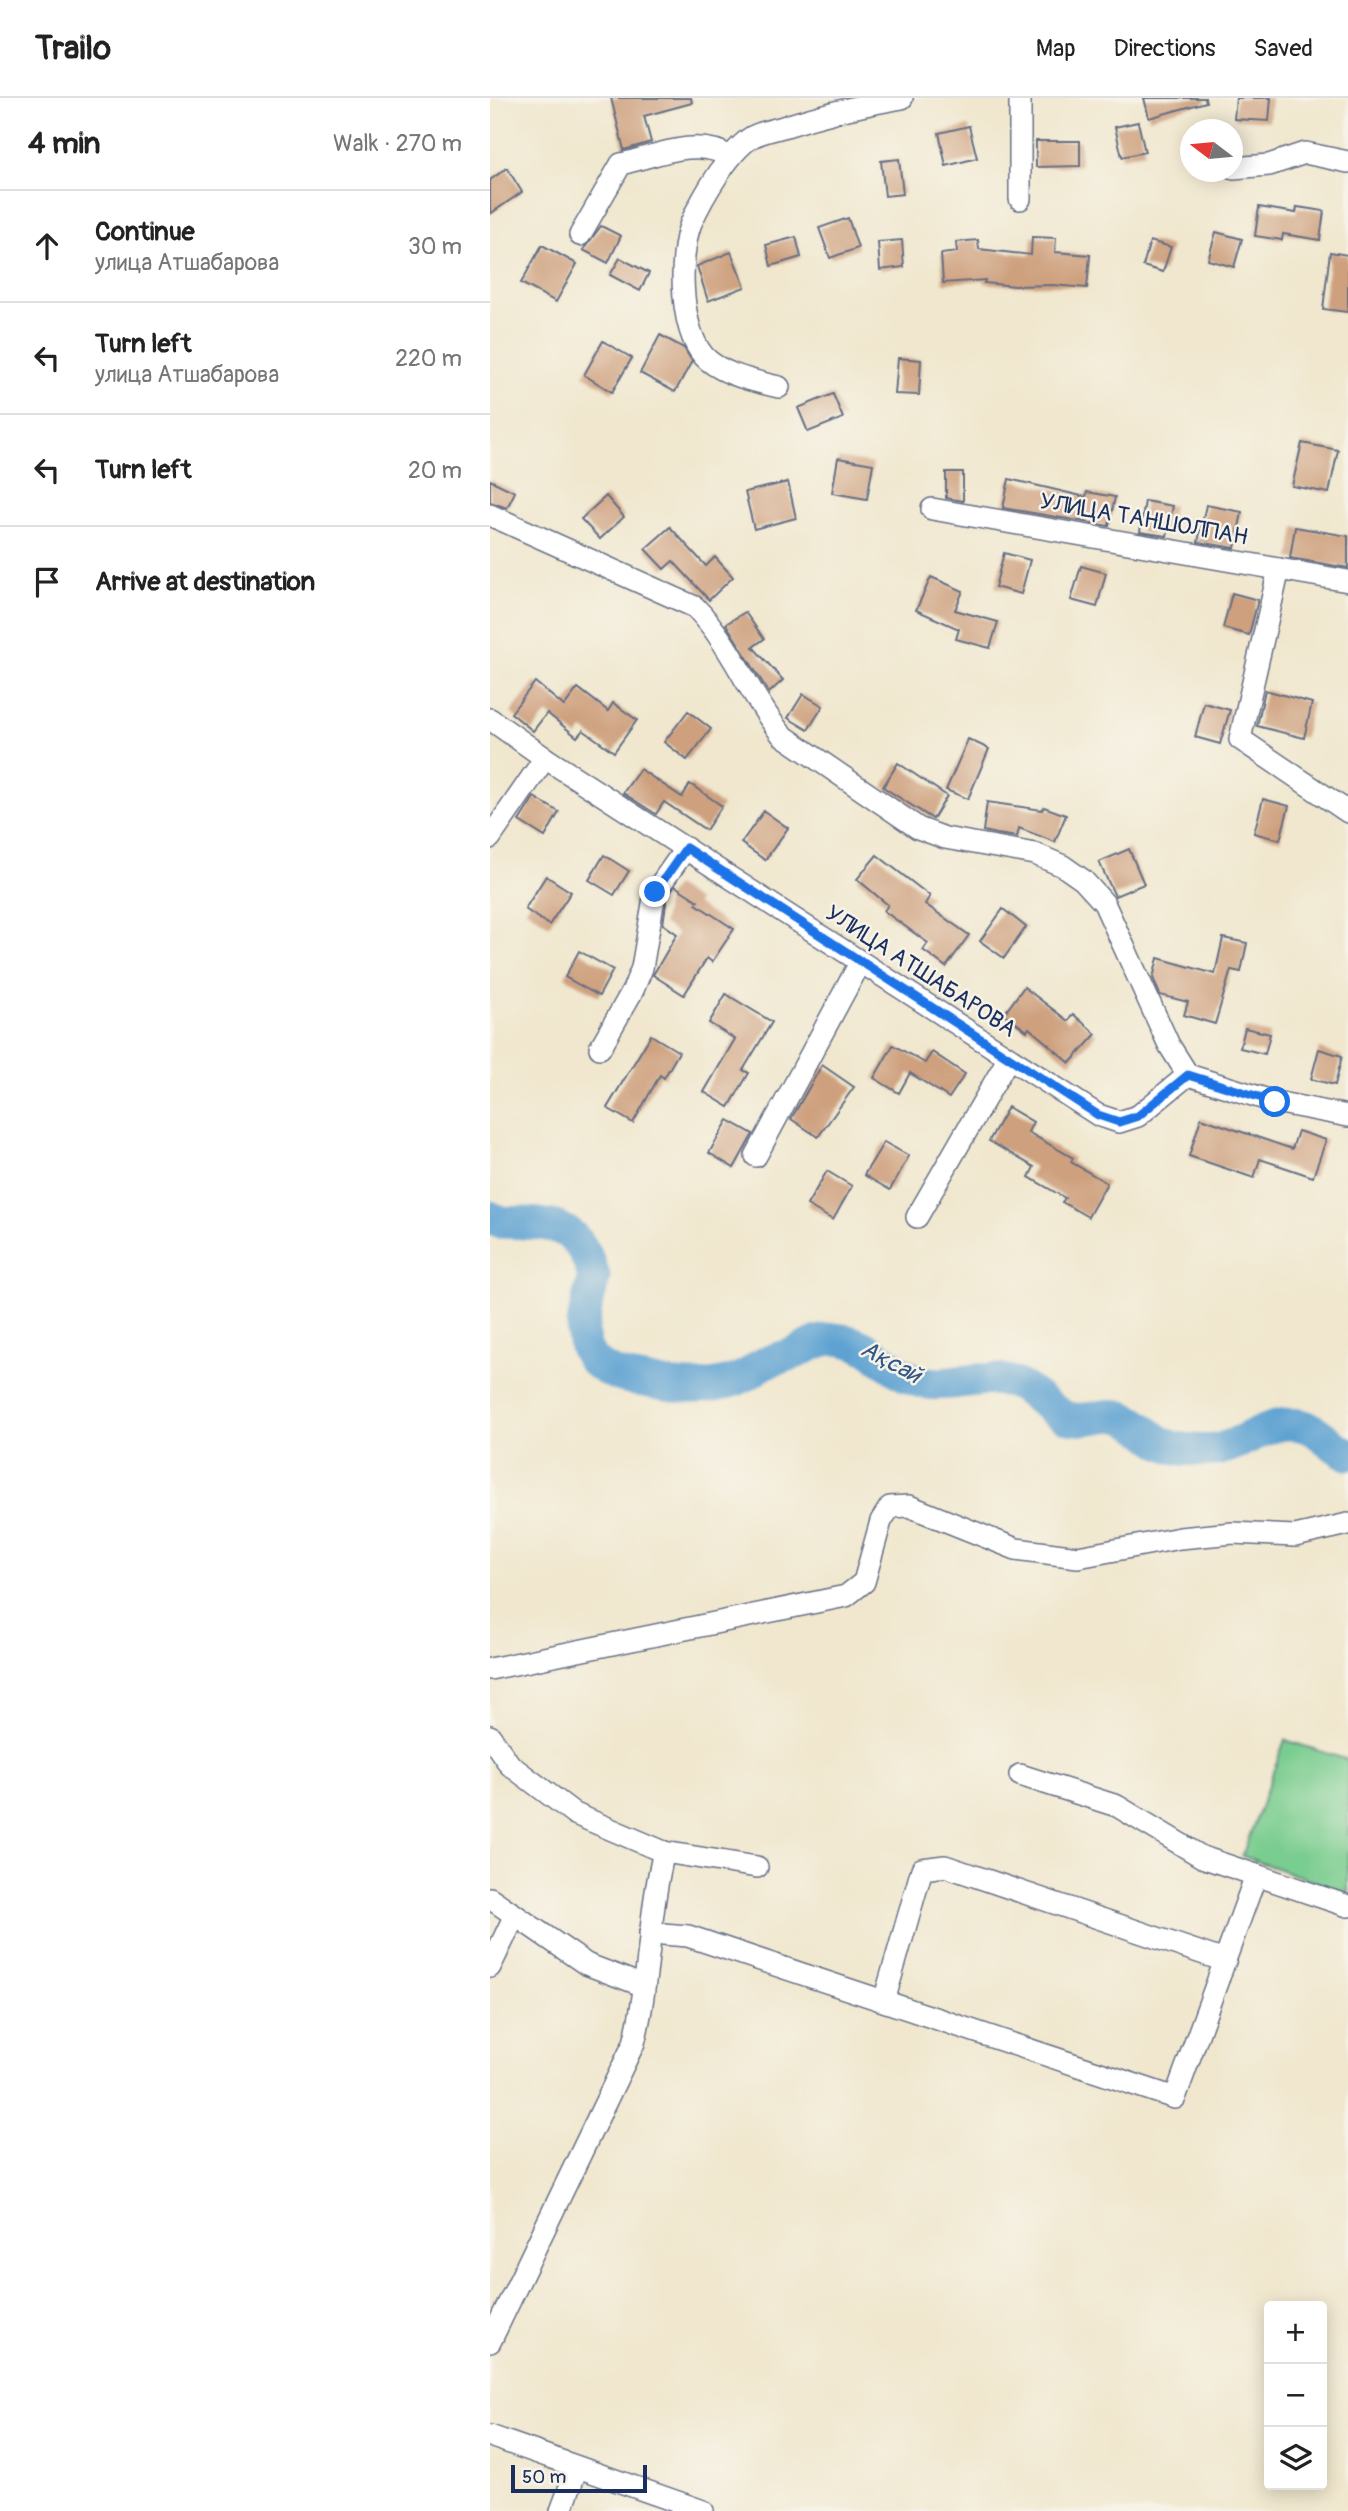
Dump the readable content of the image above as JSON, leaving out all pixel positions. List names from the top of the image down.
{
  "streets": {
    "street": ["УЛИЦА ТАНШОЛПАН", "УЛИЦА АТШАБАРОВА"]
  },
  "water": ["Ақсай"],
  "scale_bar": "50 m",
  "north": "left",
  "page": {
    "header": "Trailo",
    "nav": ["Map", "Directions", "Saved"],
    "heading": ["4 min", "Walk · 270 m"],
    "list": [
      ["Continue", "улица Атшабарова", "30 m"],
      ["Turn left", "улица Атшабарова", "220 m"],
      ["Turn left", "20 m"],
      "Arrive at destination"
    ],
    "map_buttons": ["+", "−"],
    "scale": "50 m"
  }
}
